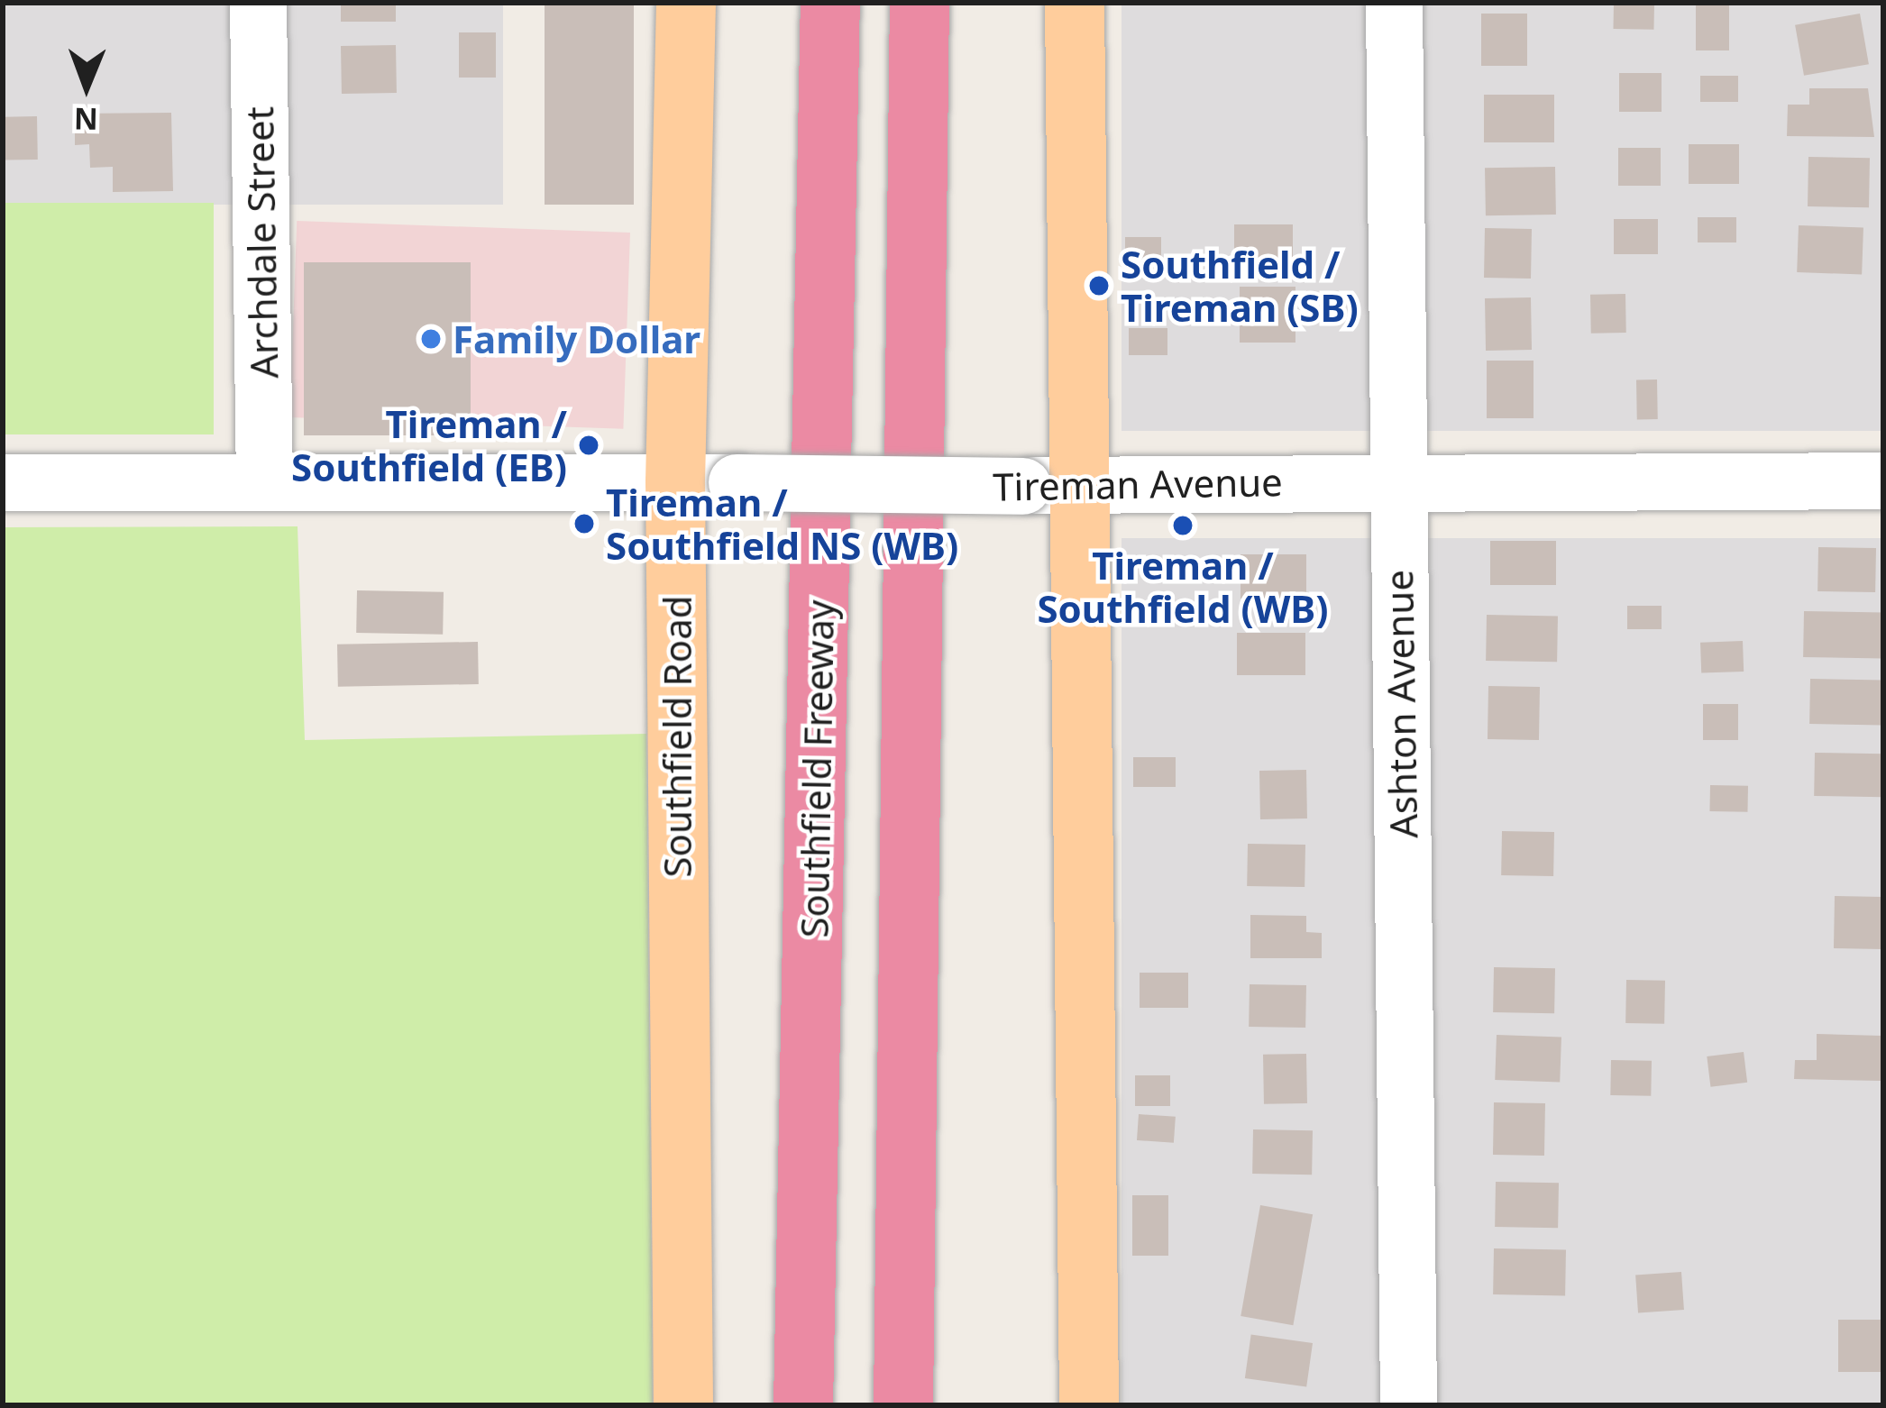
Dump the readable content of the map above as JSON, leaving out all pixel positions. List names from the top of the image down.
{
  "streets": {
    "highway": ["Southfield Freeway"],
    "main road": ["Southfield Road"],
    "street": ["Archdale Street", "Tireman Avenue", "Ashton Avenue"]
  },
  "crossings": [
    ["Archdale Street", "Tireman Avenue"],
    ["Tireman Avenue", "Ashton Avenue"],
    ["Tireman Avenue", "Southfield Road"]
  ],
  "places": [
    "Southfield / Tireman (SB)",
    "Family Dollar",
    "Tireman / Southfield (EB)",
    "Tireman / Southfield NS (WB)",
    "Tireman / Southfield (WB)"
  ],
  "north": "bottom"
}
